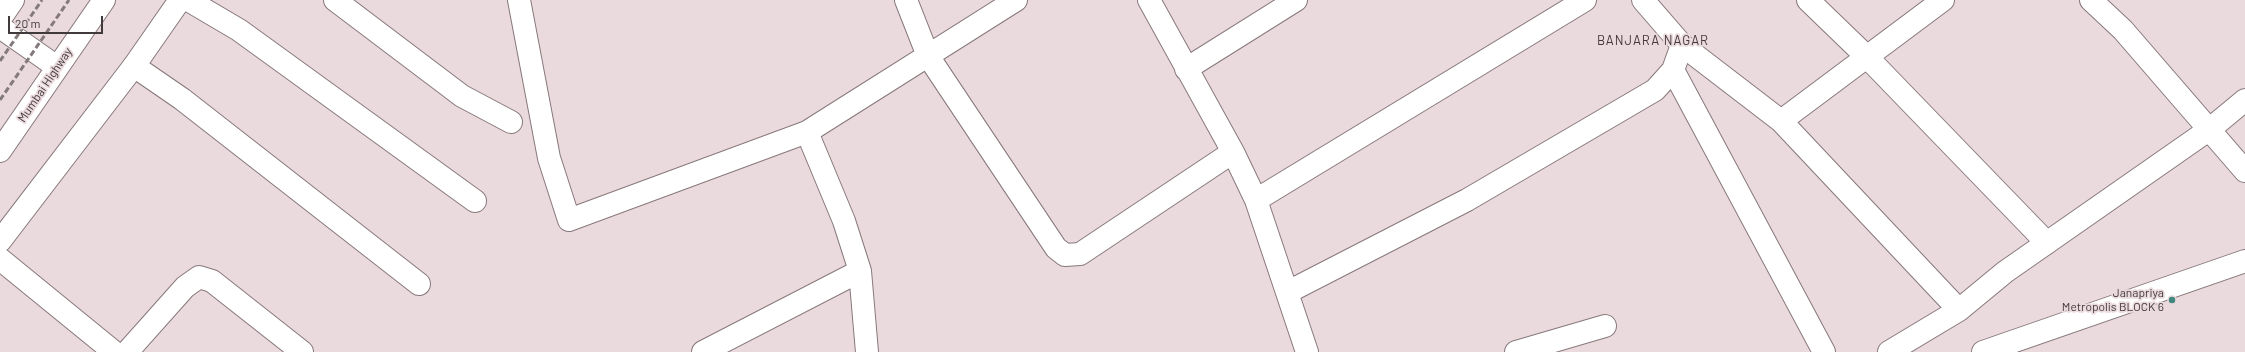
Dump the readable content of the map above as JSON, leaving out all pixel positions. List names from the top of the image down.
{
  "streets": {
    "main road": ["Mumbai Highway"]
  },
  "districts": ["BANJARA NAGAR"],
  "places": ["Janapriya Metropolis BLOCK 6"],
  "scale_bar": "20 m"
}
